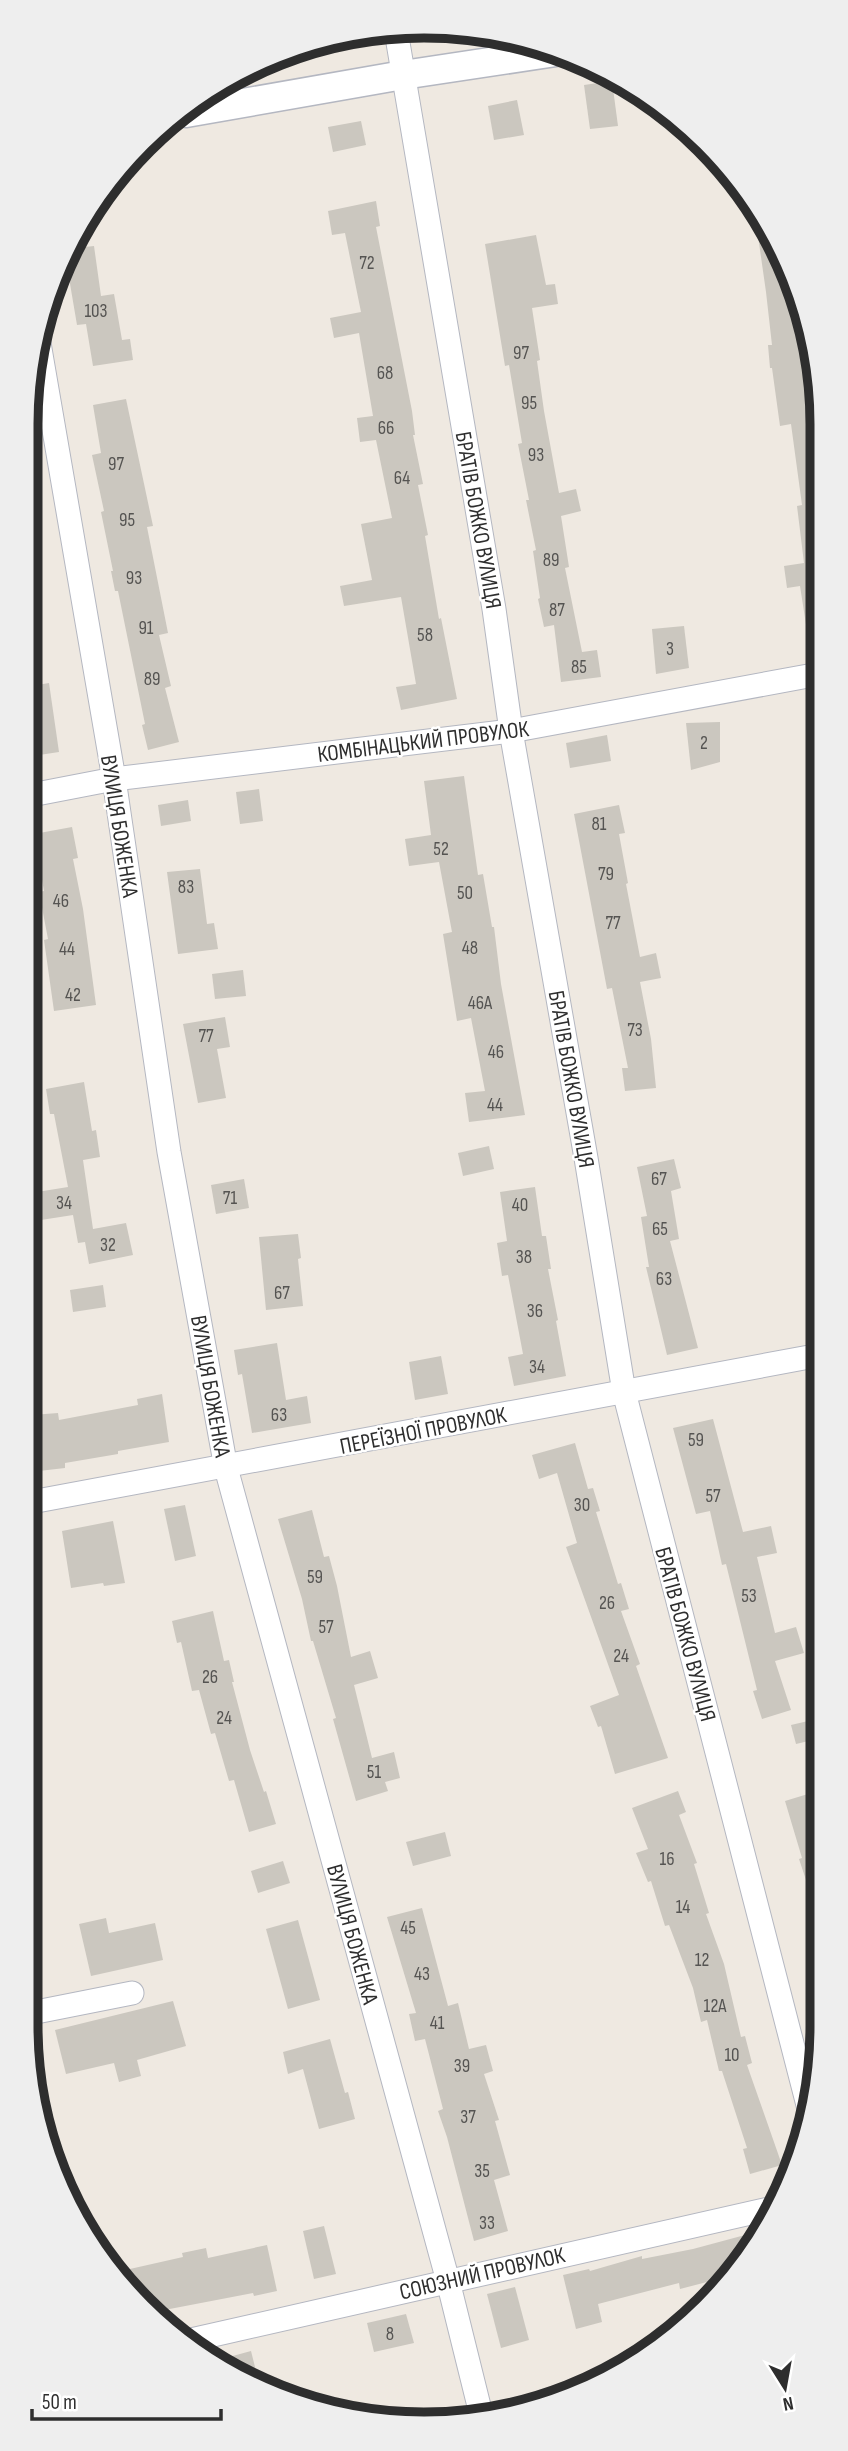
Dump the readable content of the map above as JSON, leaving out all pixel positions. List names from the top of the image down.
{
  "streets": {
    "street": [
      "БРАТІВ БОЖКО ВУЛИЦЯ",
      "КОМБІНАЦЬКИЙ ПРОВУЛОК",
      "ВУЛИЦЯ БОЖЕНКА",
      "ПЕРЕЇЗНОЇ ПРОВУЛОК",
      "СОЮЗНИЙ ПРОВУЛОК"
    ]
  },
  "crossings": [
    ["БРАТІВ БОЖКО ВУЛИЦЯ", "КОМБІНАЦЬКИЙ ПРОВУЛОК"],
    ["БРАТІВ БОЖКО ВУЛИЦЯ", "ПЕРЕЇЗНОЇ ПРОВУЛОК"],
    ["КОМБІНАЦЬКИЙ ПРОВУЛОК", "ВУЛИЦЯ БОЖЕНКА"],
    ["ВУЛИЦЯ БОЖЕНКА", "ПЕРЕЇЗНОЇ ПРОВУЛОК"],
    ["ВУЛИЦЯ БОЖЕНКА", "СОЮЗНИЙ ПРОВУЛОК"]
  ],
  "house_numbers": [
    "72",
    "103",
    "97",
    "68",
    "95",
    "66",
    "93",
    "97",
    "64",
    "95",
    "89",
    "93",
    "87",
    "91",
    "58",
    "3",
    "85",
    "89",
    "2",
    "81",
    "52",
    "79",
    "83",
    "50",
    "46",
    "77",
    "48",
    "44",
    "42",
    "46А",
    "73",
    "77",
    "46",
    "44",
    "67",
    "71",
    "34",
    "40",
    "65",
    "32",
    "38",
    "63",
    "67",
    "36",
    "34",
    "63",
    "59",
    "57",
    "30",
    "59",
    "53",
    "26",
    "57",
    "24",
    "26",
    "24",
    "51",
    "16",
    "14",
    "45",
    "12",
    "43",
    "12А",
    "41",
    "10",
    "39",
    "37",
    "35",
    "33",
    "8"
  ],
  "scale_bar": "50 m",
  "north": "bottom"
}
